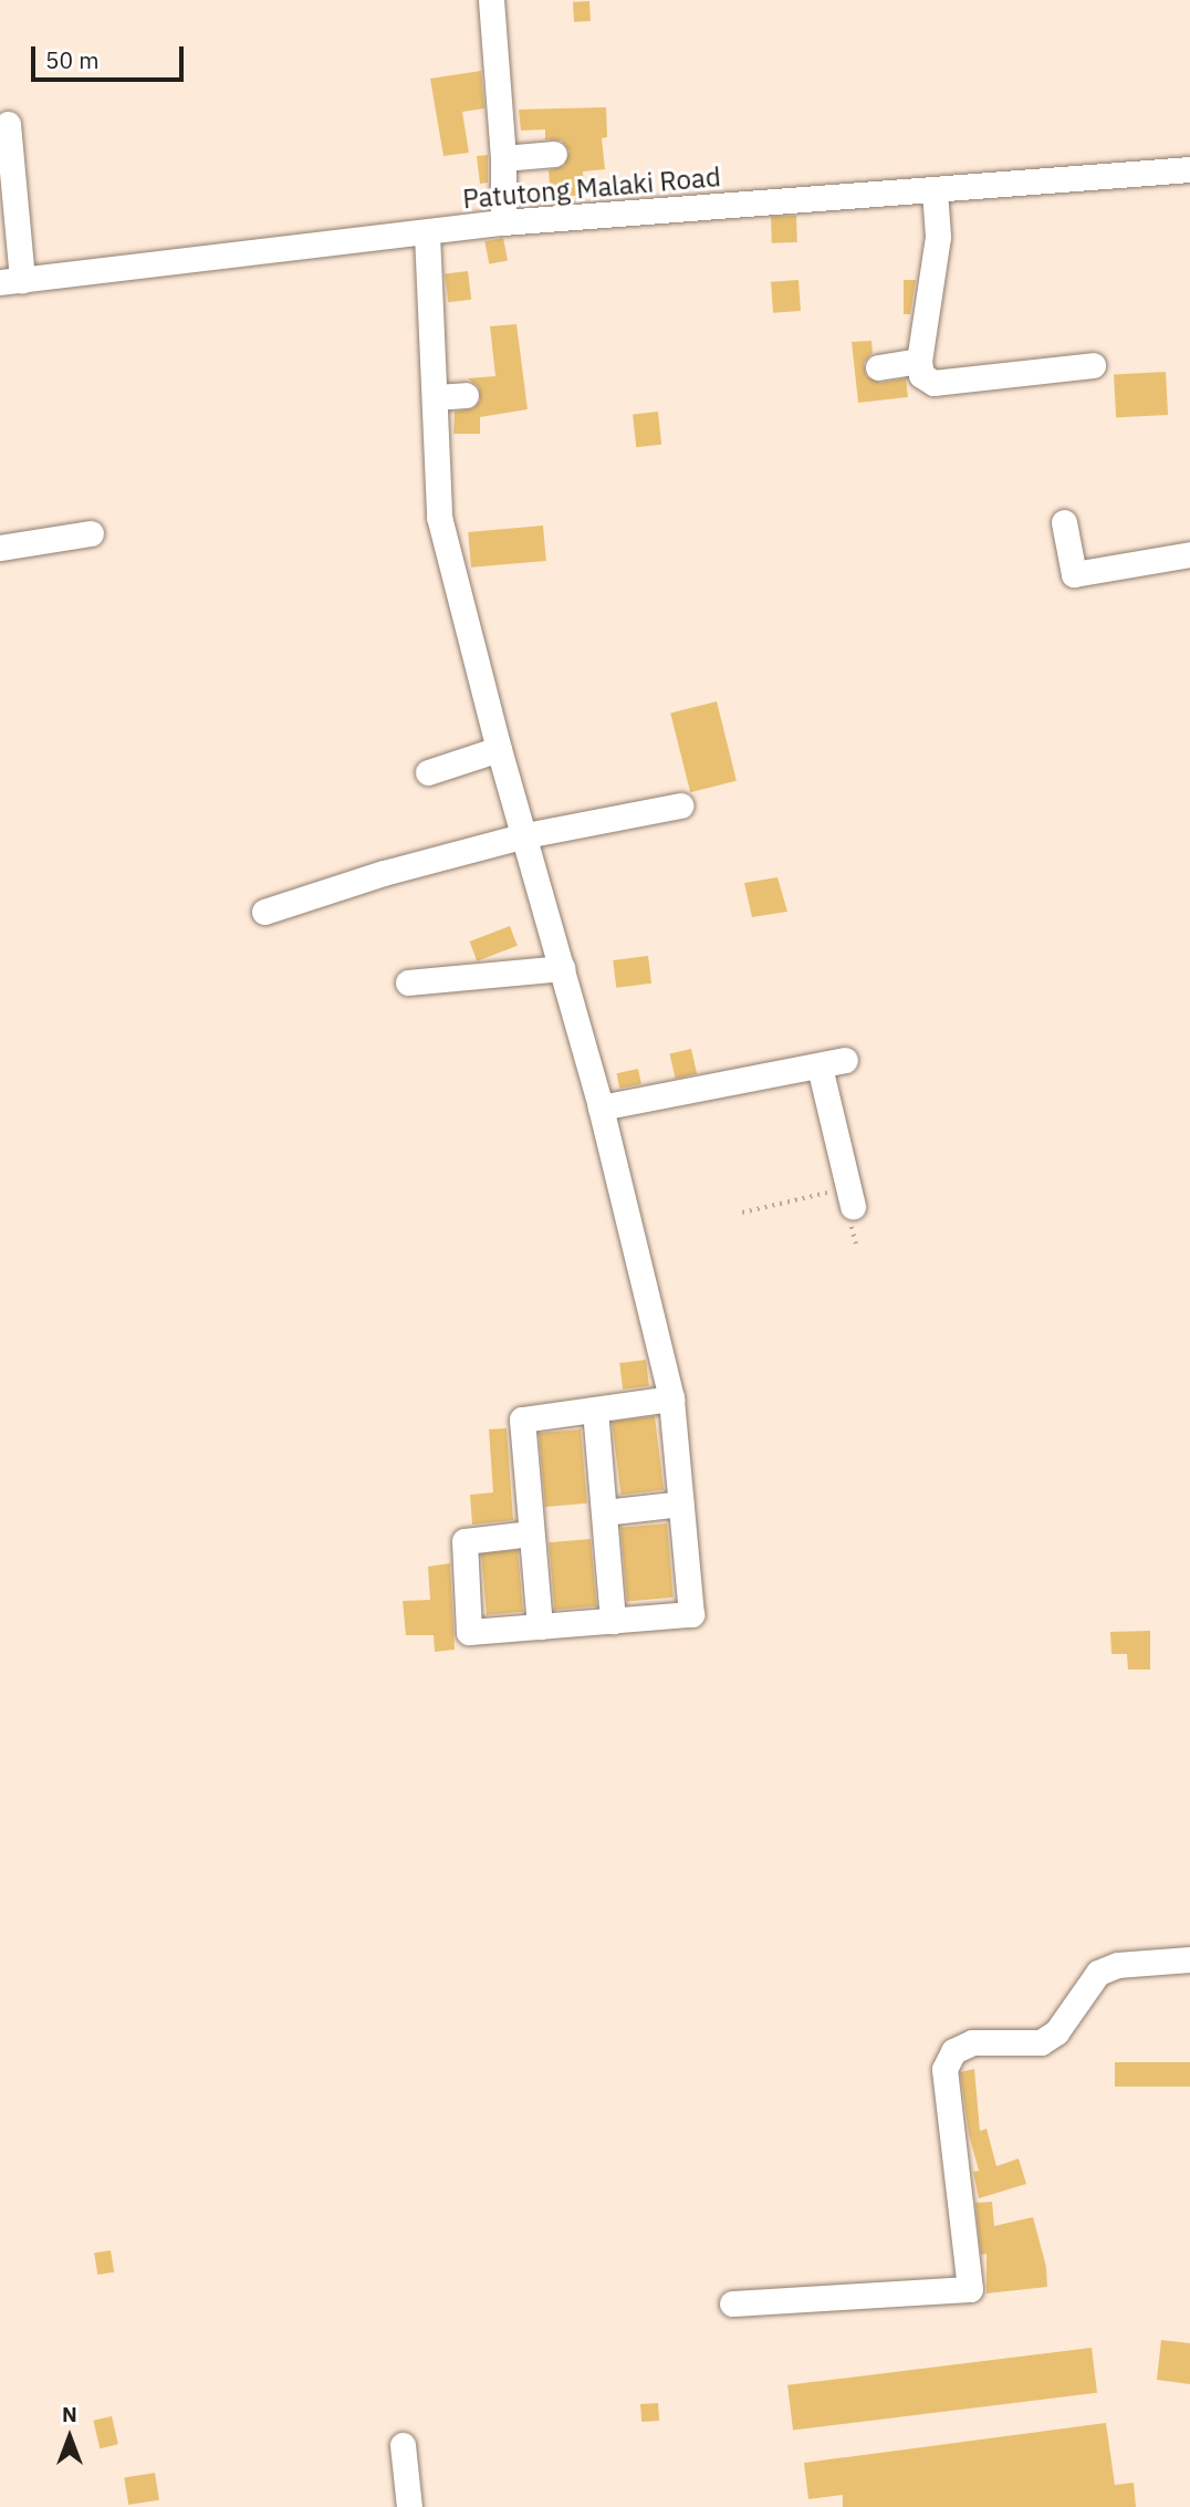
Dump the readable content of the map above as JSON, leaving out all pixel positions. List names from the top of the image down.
{
  "streets": {
    "street": ["Patutong Malaki Road"]
  },
  "scale_bar": "50 m",
  "north": "top"
}
